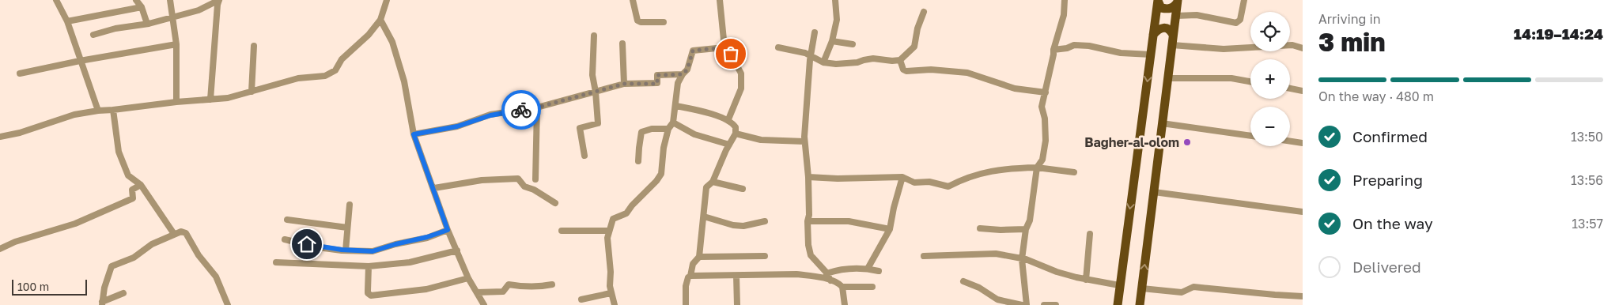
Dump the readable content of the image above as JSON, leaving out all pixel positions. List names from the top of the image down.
{
  "places": ["Bagher-al-olom"],
  "scale_bar": "100 m",
  "page": {
    "heading": ["3 min", "Arriving in", "14:19–14:24"],
    "map_buttons": ["+", "−"],
    "bar": "On the way · 480 m",
    "list": [
      ["Confirmed", "13:50"],
      ["Preparing", "13:56"],
      ["On the way", "13:57"],
      "Delivered"
    ],
    "scale": "100 m"
  }
}
